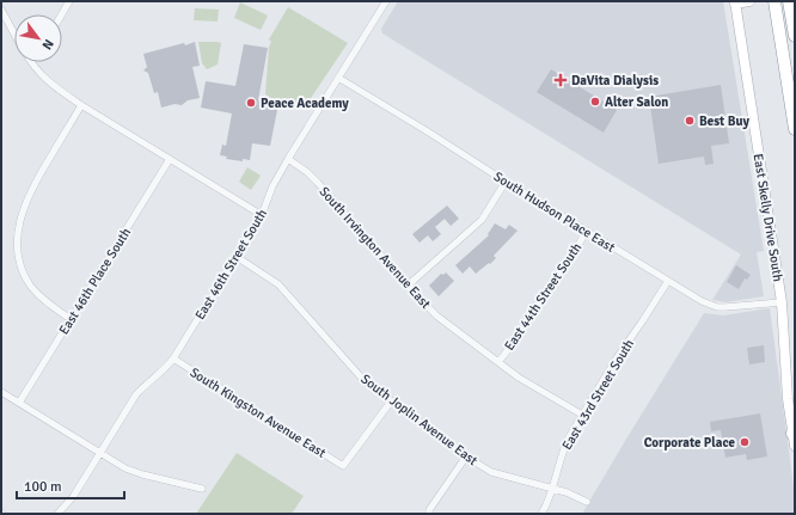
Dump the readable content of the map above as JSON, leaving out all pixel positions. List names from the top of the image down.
{
  "streets": {
    "main road": ["East Skelly Drive South"],
    "street": [
      "South Hudson Place East",
      "South Irvington Avenue East",
      "East 46th Street South",
      "East 46th Place South",
      "East 44th Street South",
      "East 43rd Street South",
      "South Kingston Avenue East",
      "South Joplin Avenue East"
    ]
  },
  "crossings": [
    ["South Hudson Place East", "East Skelly Drive South"],
    ["South Hudson Place East", "East 46th Street South"],
    ["South Hudson Place East", "East 44th Street South"],
    ["South Hudson Place East", "East 43rd Street South"],
    ["South Irvington Avenue East", "East 46th Street South"],
    ["South Irvington Avenue East", "East 44th Street South"],
    ["South Irvington Avenue East", "East 43rd Street South"],
    ["East 46th Street South", "South Kingston Avenue East"],
    ["East 46th Street South", "South Joplin Avenue East"],
    ["East 43rd Street South", "South Joplin Avenue East"],
    ["South Kingston Avenue East", "South Joplin Avenue East"]
  ],
  "places": {
    "health": ["DaVita Dialysis"],
    "other": [
      "Alter Salon",
      "Peace Academy",
      "Best Buy",
      "Corporate Place"
    ]
  },
  "scale_bar": "100 m",
  "north": "bottom right"
}
